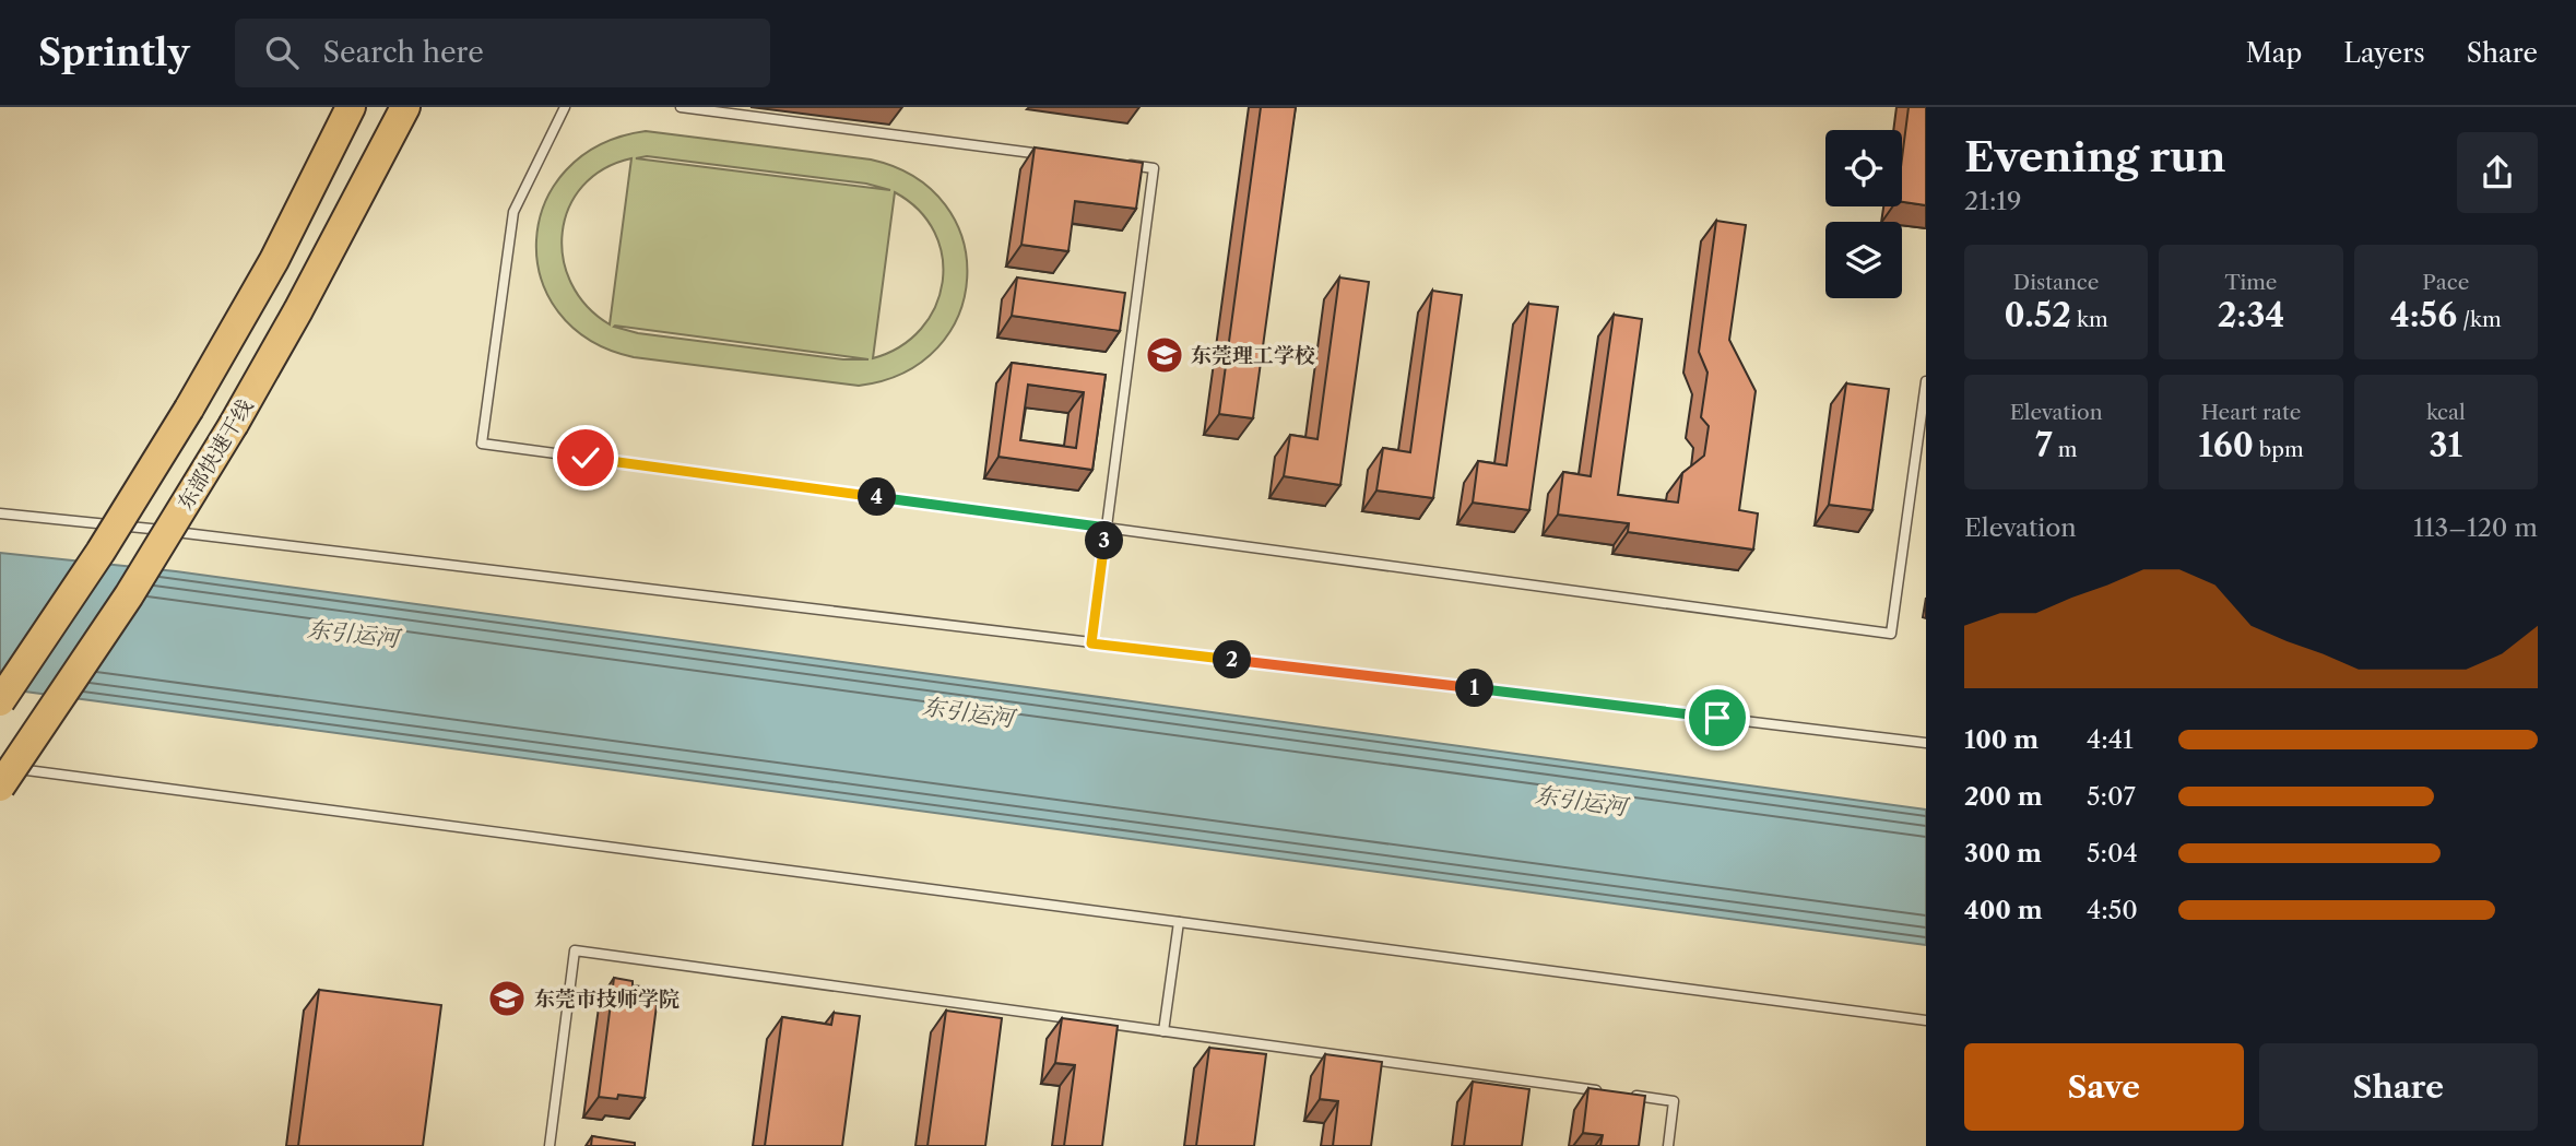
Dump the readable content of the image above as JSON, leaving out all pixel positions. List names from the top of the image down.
{
  "streets": {
    "highway": ["东部快速干线"]
  },
  "water": ["东引运河"],
  "places": {
    "school or university": ["东莞理工学校", "东莞市技师学院"]
  },
  "page": {
    "header": "Sprintly",
    "search": "Search here",
    "nav": ["Map", "Layers", "Share"],
    "heading": ["Evening run", "21:19"],
    "stats": [
      ["Distance", "0.52 km"],
      ["Time", "2:34"],
      ["Pace", "4:56 /km"],
      ["Elevation", "7 m"],
      ["Heart rate", "160 bpm"],
      ["kcal", "31"]
    ],
    "pins": [
      "4",
      "3",
      "2",
      "1"
    ],
    "chart": ["Elevation", "113–120 m"],
    "list": [
      {
        "name": "100 m",
        "note": "4:41"
      },
      {
        "name": "200 m",
        "note": "5:07"
      },
      {
        "name": "300 m",
        "note": "5:04"
      },
      {
        "name": "400 m",
        "note": "4:50"
      }
    ],
    "buttons": ["Save", "Share"]
  }
}
